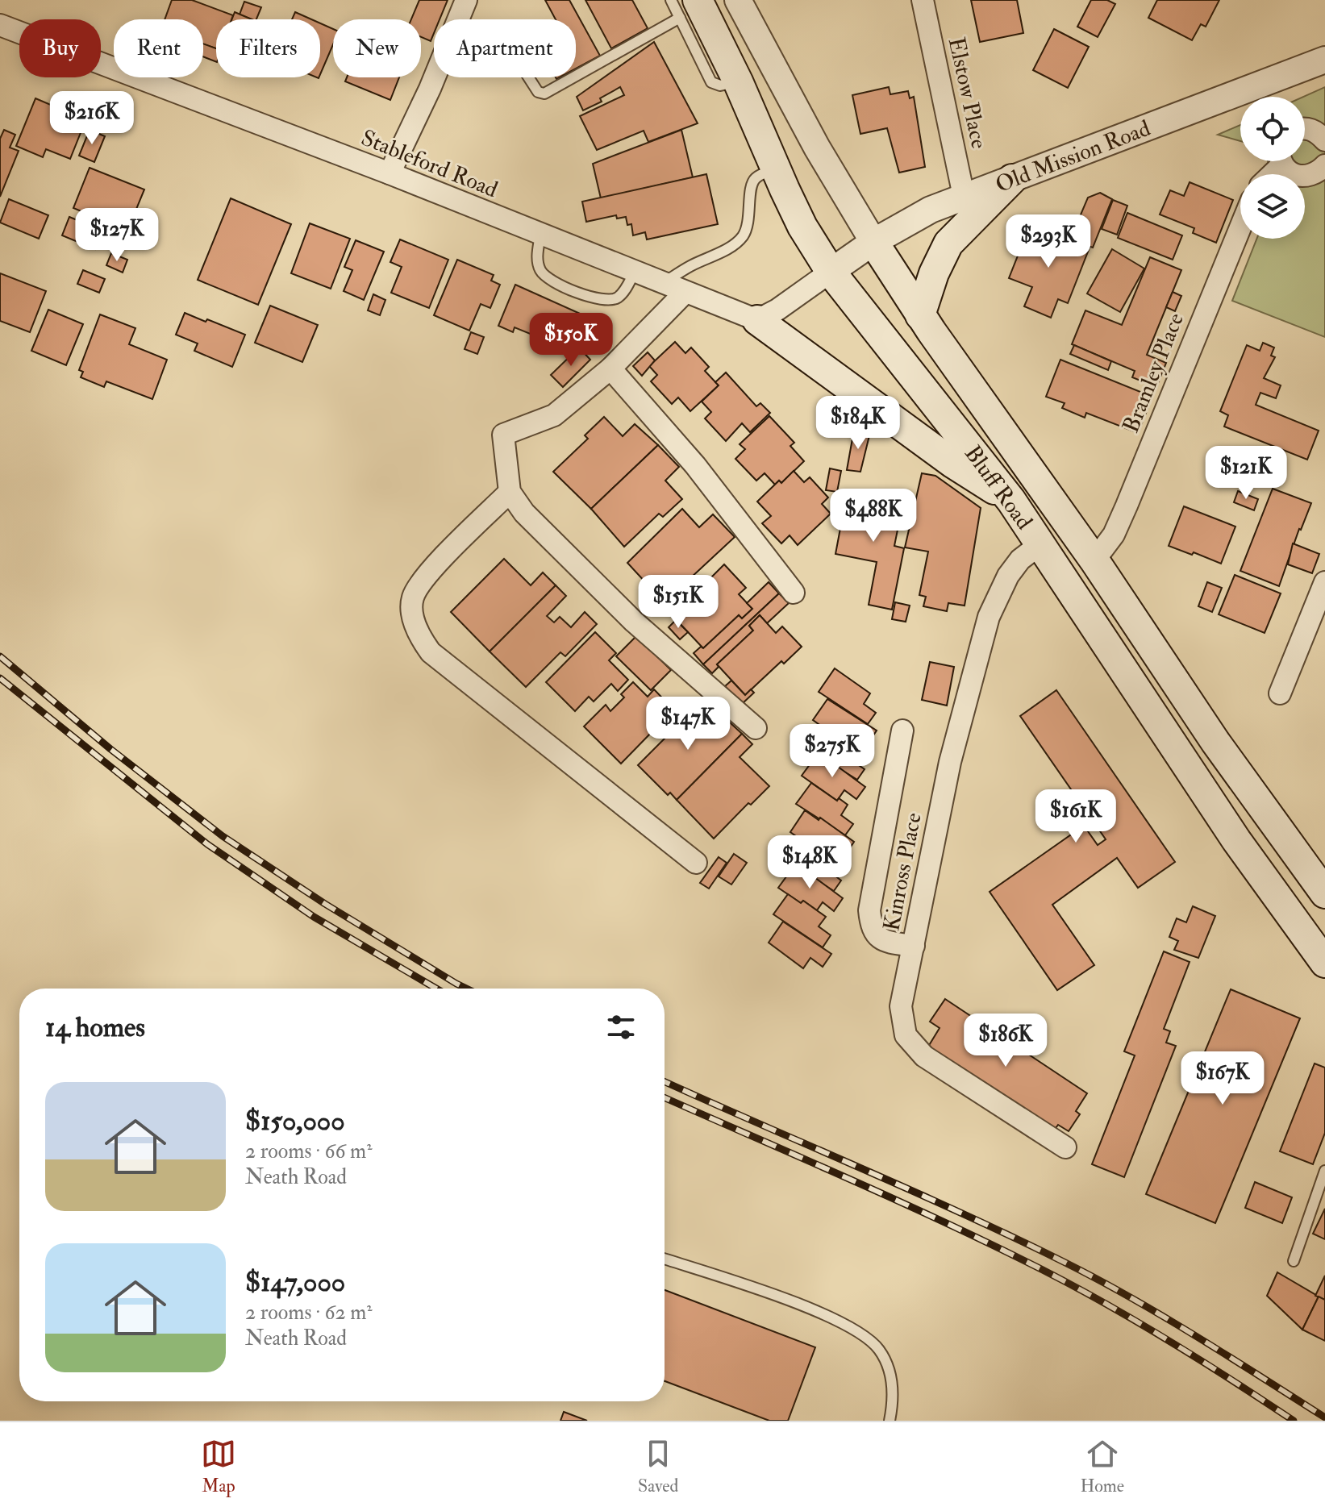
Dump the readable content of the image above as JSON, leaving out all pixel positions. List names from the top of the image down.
{
  "streets": {
    "main road": ["Bluff Road"],
    "street": [
      "Elstow Place",
      "Old Mission Road",
      "Stableford Road",
      "Bramley Place",
      "Kinross Place"
    ]
  },
  "crossings": [
    ["Elstow Place", "Old Mission Road"],
    ["Old Mission Road", "Bluff Road"],
    ["Bramley Place", "Bluff Road"],
    ["Bluff Road", "Kinross Place"]
  ],
  "page": {
    "chip": [
      "Buy",
      "Rent",
      "Filters",
      "New",
      "Apartment"
    ],
    "price": [
      "$216K",
      "$127K",
      "$293K",
      "$150K",
      "$184K",
      "$121K",
      "$488K",
      "$151K",
      "$147K",
      "$275K",
      "$161K",
      "$148K",
      "$186K",
      "$167K"
    ],
    "heading": "14 homes",
    "list": [
      {
        "name": "$150,000",
        "note": "2 rooms · 66 m² · Neath Road"
      },
      {
        "name": "$147,000",
        "note": "2 rooms · 62 m² · Neath Road"
      }
    ],
    "tabs": ["Map", "Saved", "Home"]
  }
}
